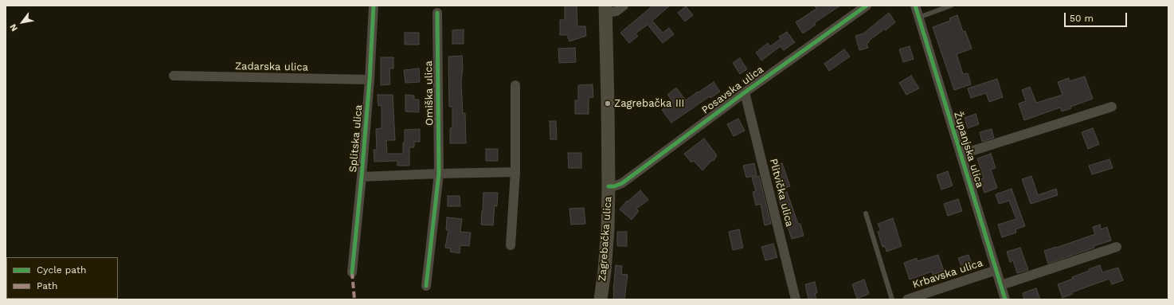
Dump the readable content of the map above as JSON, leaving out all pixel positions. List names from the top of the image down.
{
  "streets": {
    "main road": ["Zagrebačka ulica"],
    "street": [
      "Zadarska ulica",
      "Posavska ulica",
      "Omiška ulica",
      "Splitska ulica",
      "Županjska ulica",
      "Plitvička ulica",
      "Krbavska ulica"
    ]
  },
  "crossings": [
    ["Zadarska ulica", "Splitska ulica"],
    ["Posavska ulica", "Plitvička ulica"],
    ["Posavska ulica", "Zagrebačka ulica"],
    ["Županjska ulica", "Krbavska ulica"]
  ],
  "places": ["Zagrebačka III"],
  "legend": ["Cycle path", "Path"],
  "scale_bar": "50 m",
  "north": "bottom left"
}
